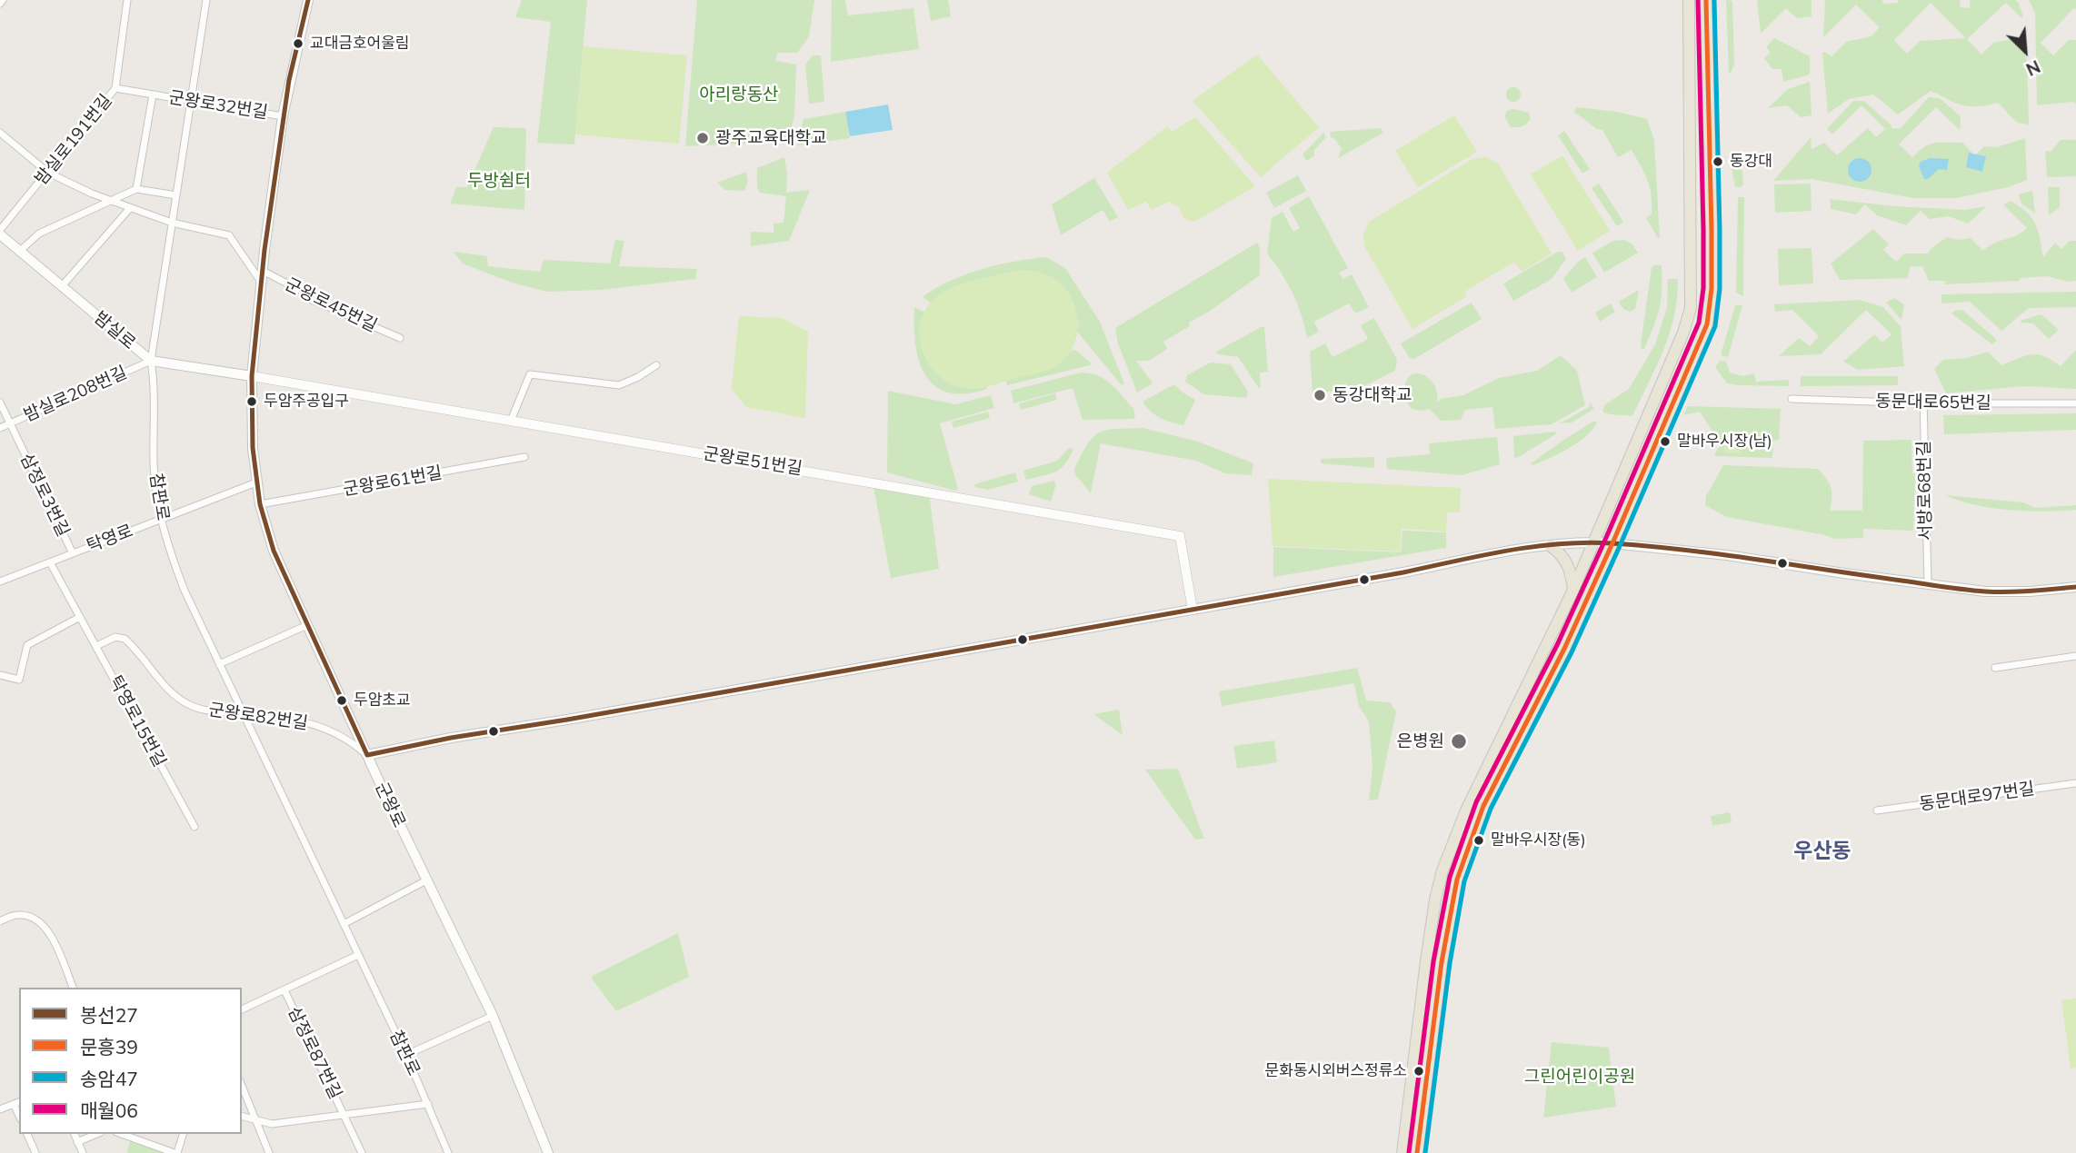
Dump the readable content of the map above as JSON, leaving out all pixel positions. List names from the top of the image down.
{
  "streets": {
    "main road": ["밤실로", "군왕로"],
    "street": [
      "군왕로32번길",
      "밤실로191번길",
      "군왕로45번길",
      "밤실로208번길",
      "동문대로65번길",
      "군왕로51번길",
      "군왕로61번길",
      "서방로68번길",
      "삼정로3번길",
      "참판로",
      "탁영로",
      "군왕로82번길",
      "탁영로15번길",
      "동문대로97번길",
      "삼정로87번길"
    ]
  },
  "crossings": [
    ["군왕로32번길", "밤실로191번길"],
    ["군왕로32번길", "참판로"],
    ["군왕로32번길", "군왕로"],
    ["군왕로45번길", "군왕로"],
    ["밤실로", "밤실로208번길"],
    ["밤실로", "군왕로51번길"],
    ["밤실로", "참판로"],
    ["밤실로", "군왕로"],
    ["밤실로208번길", "삼정로3번길"],
    ["밤실로208번길", "참판로"],
    ["동문대로65번길", "서방로68번길"],
    ["군왕로51번길", "군왕로"],
    ["군왕로61번길", "군왕로"],
    ["삼정로3번길", "탁영로"],
    ["참판로", "탁영로"],
    ["참판로", "군왕로82번길"],
    ["참판로", "삼정로87번길"],
    ["탁영로", "탁영로15번길"],
    ["탁영로", "군왕로"],
    ["군왕로82번길", "탁영로15번길"],
    ["군왕로82번길", "군왕로"]
  ],
  "districts": ["우산동"],
  "parks": ["아리랑동산", "두방쉼터", "그린어린이공원"],
  "places": [
    "교대금호어울림",
    "광주교육대학교",
    "동강대",
    "동강대학교",
    "두암주공입구",
    "말바우시장(남)",
    "두암초교",
    "은병원",
    "말바우시장(동)",
    "문화동시외버스정류소"
  ],
  "lines": [
    "transit line 봉선27",
    "transit line 문흥39",
    "transit line 송암47",
    "transit line 매월06"
  ],
  "legend": [
    "봉선27",
    "문흥39",
    "송암47",
    "매월06"
  ],
  "north": "bottom right"
}
